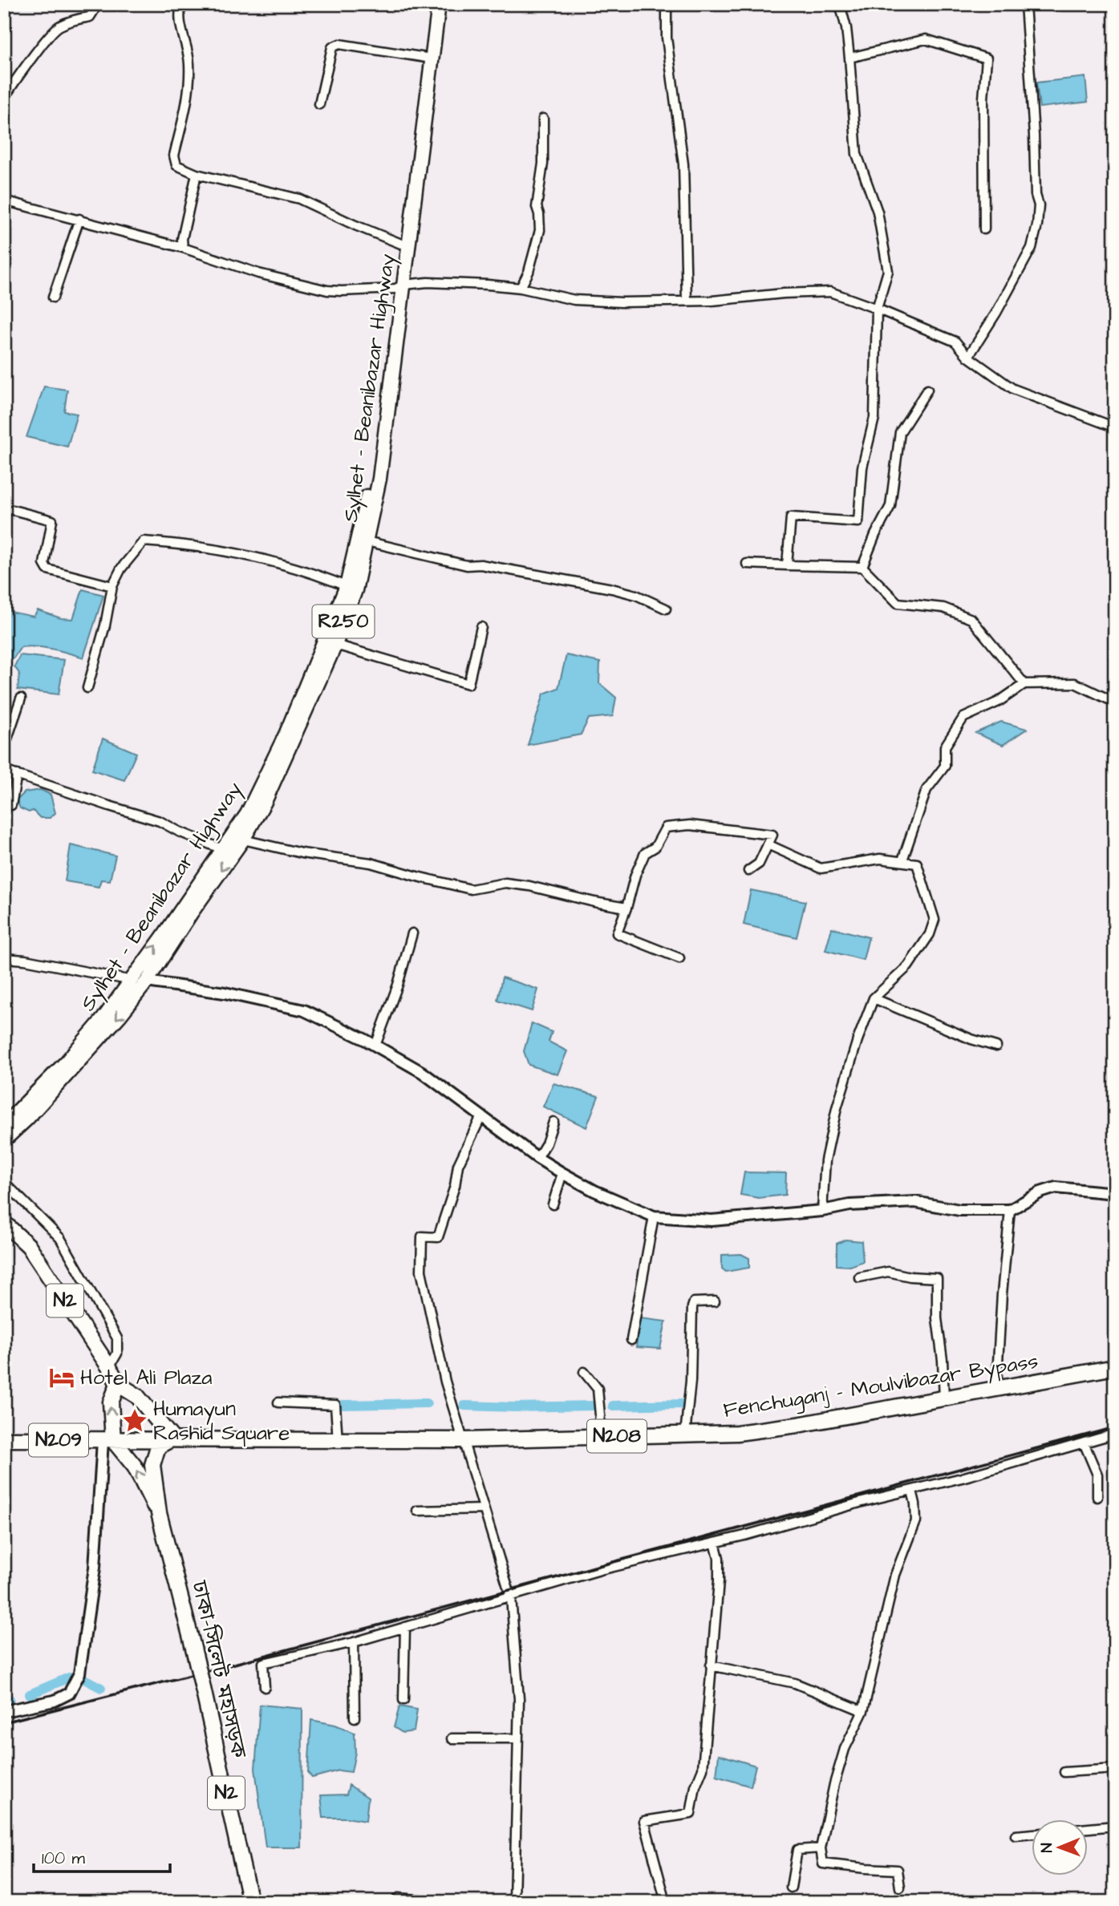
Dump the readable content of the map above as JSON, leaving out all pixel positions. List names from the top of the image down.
{
  "streets": {
    "highway": [
      "N2",
      "Fenchuganj - Moulvibazar Bypass",
      "N208",
      "N209",
      "ঢাকা-সিলেট মহাসড়ক"
    ],
    "main road": ["Sylhet - Beanibazar Highway", "R250"]
  },
  "crossings": [
    ["N2", "Fenchuganj - Moulvibazar Bypass"],
    ["N2", "ঢাকা-সিলেট মহাসড়ক"],
    ["Fenchuganj - Moulvibazar Bypass", "N209"],
    ["Fenchuganj - Moulvibazar Bypass", "ঢাকা-সিলেট মহাসড়ক"],
    ["N209", "ঢাকা-সিলেট মহাসড়ক"]
  ],
  "places": {
    "hotel": ["Hotel Ali Plaza"],
    "place": ["Humayun Rashid Square"]
  },
  "scale_bar": "100 m",
  "north": "left"
}
